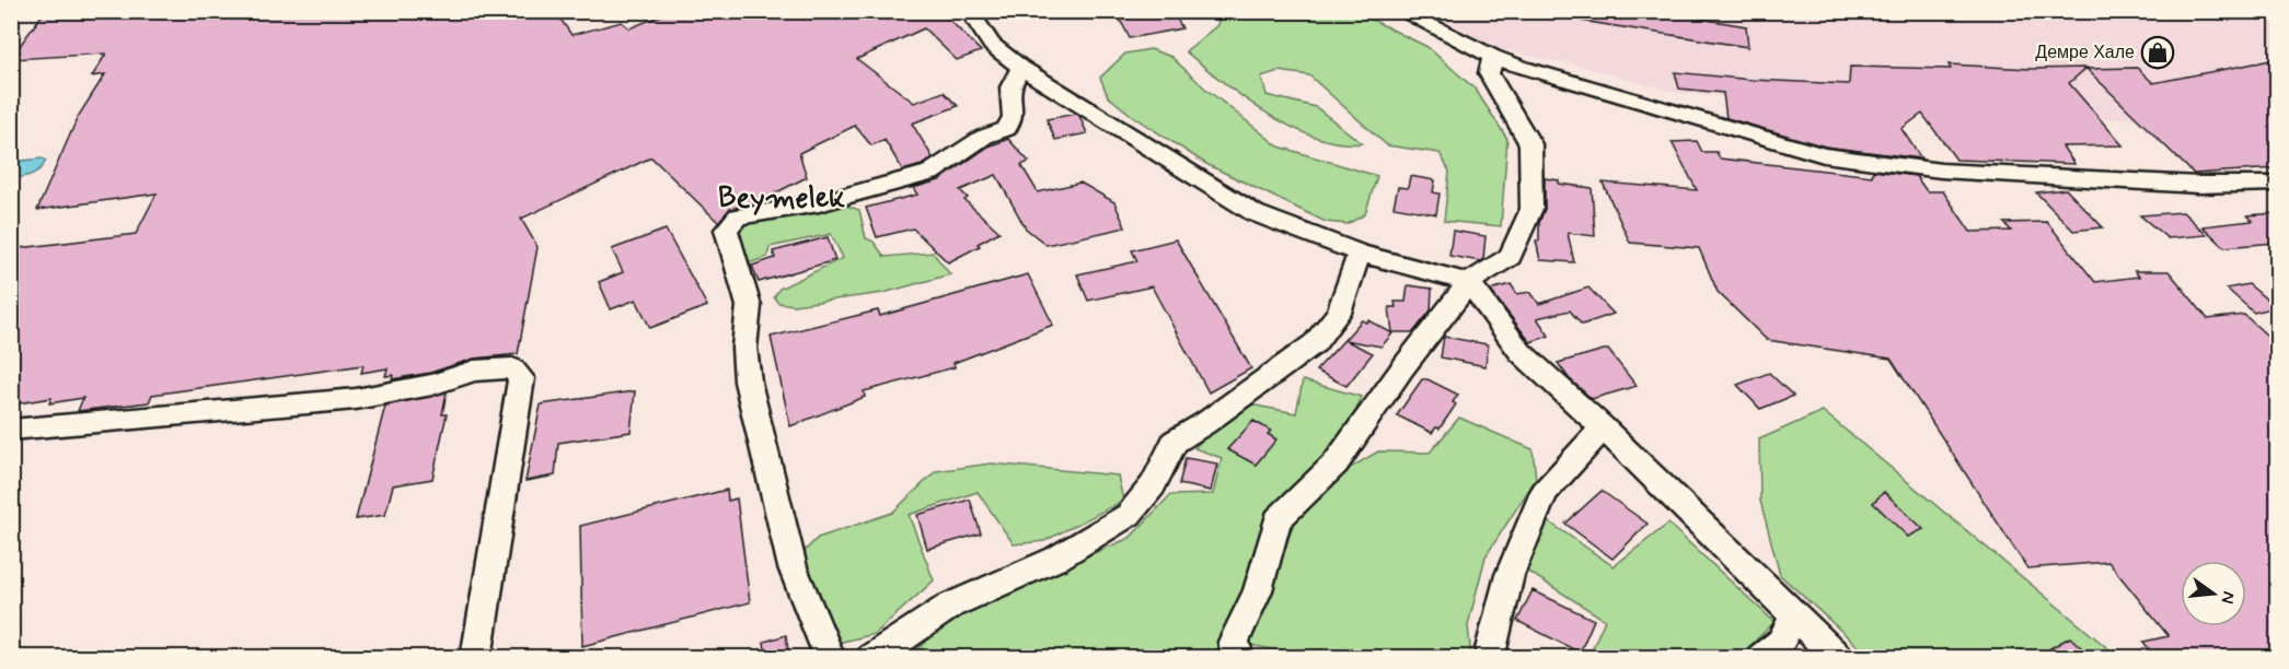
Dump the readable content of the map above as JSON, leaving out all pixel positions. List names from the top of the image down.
{
  "districts": ["Beymelek"],
  "places": {
    "shop": ["Демре Хале"]
  },
  "north": "right"
}
